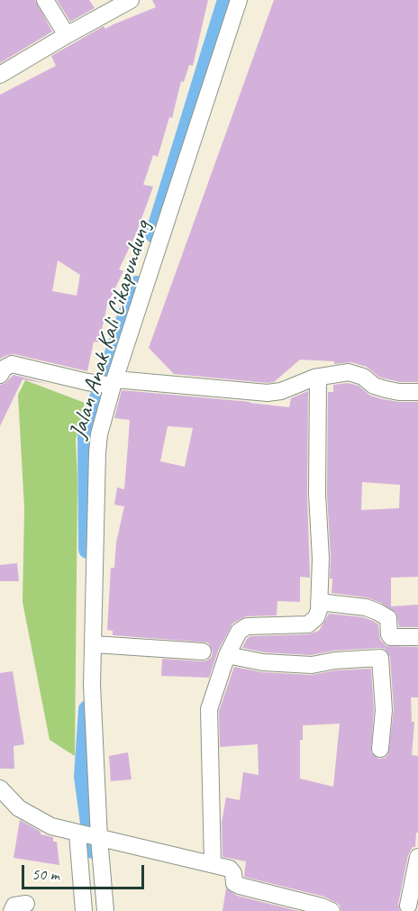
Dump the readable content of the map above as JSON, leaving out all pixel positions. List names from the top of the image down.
{
  "streets": {
    "street": ["Jalan Anak Kali Cikapundung"]
  },
  "scale_bar": "50 m"
}
